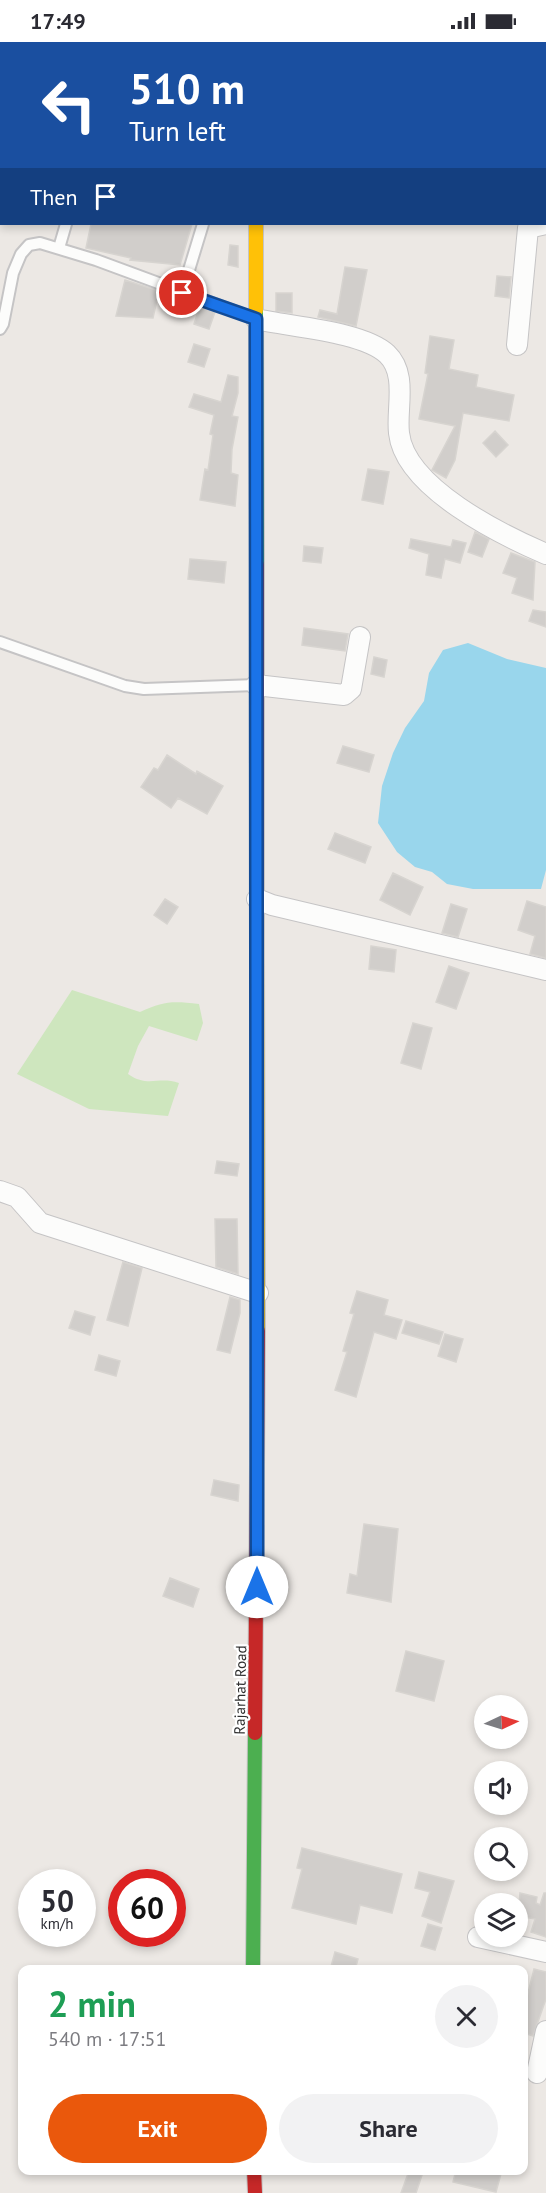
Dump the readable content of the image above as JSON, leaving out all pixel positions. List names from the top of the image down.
{
  "streets": {
    "main road": ["Rajarhat Road"]
  },
  "north": "right",
  "page": {
    "status": "17:49",
    "turn": ["510 m", "Turn left"],
    "then": "Then",
    "speed": "50 km/h",
    "limit": "60",
    "heading": ["2 min", "540 m · 17:51"],
    "buttons": ["Exit", "Share"]
  }
}
